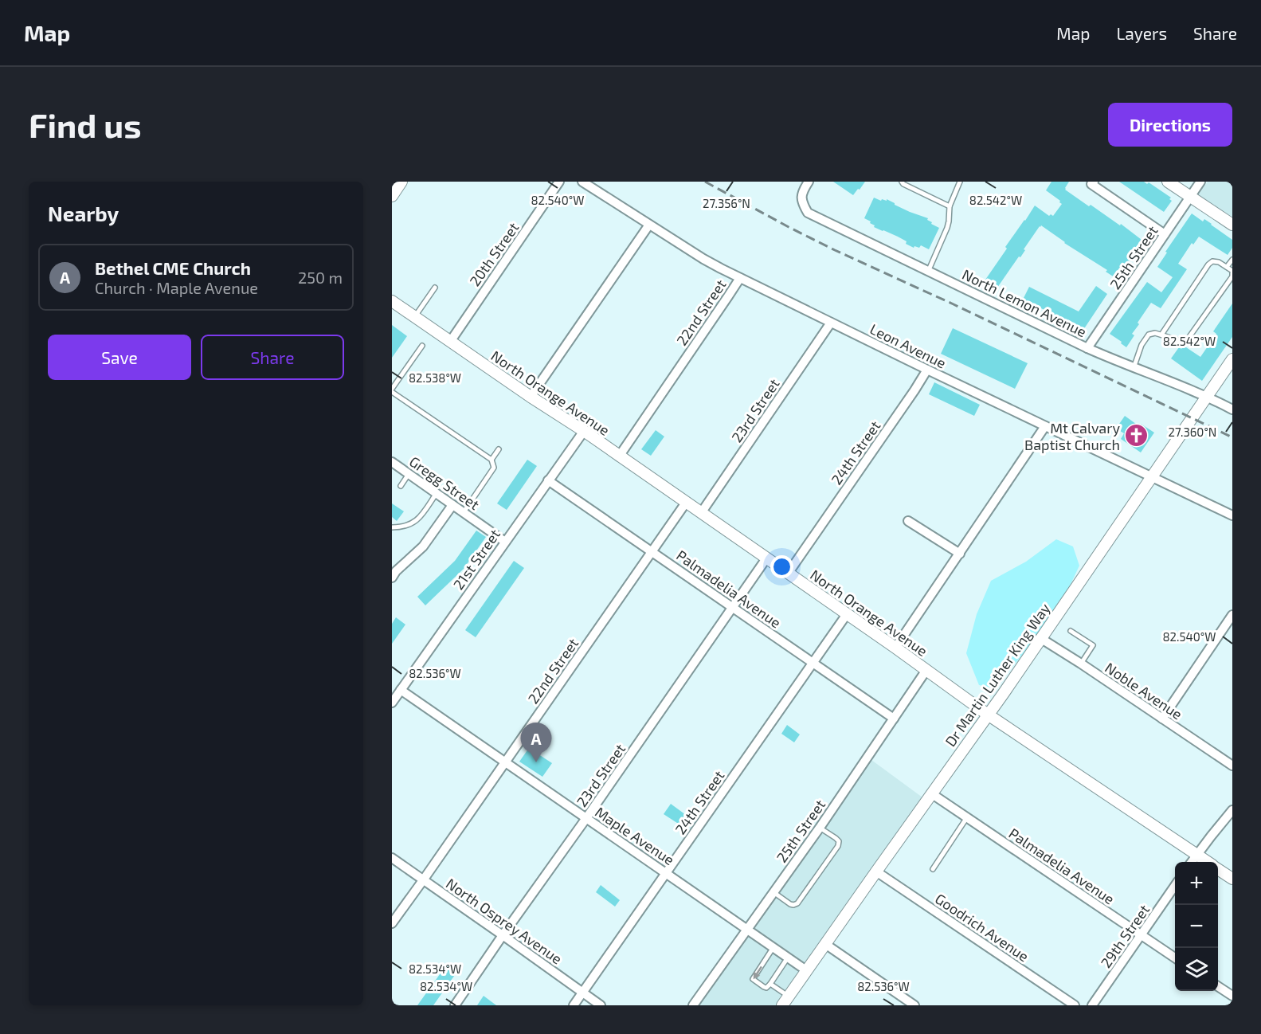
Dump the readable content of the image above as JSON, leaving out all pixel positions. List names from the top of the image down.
{
  "streets": {
    "street": [
      "20th Street",
      "25th Street",
      "North Lemon Avenue",
      "22nd Street",
      "Leon Avenue",
      "North Orange Avenue",
      "23rd Street",
      "24th Street",
      "Gregg Street",
      "21st Street",
      "Palmadelia Avenue",
      "Dr Martin Luther King Way",
      "Noble Avenue",
      "Maple Avenue",
      "North Osprey Avenue",
      "Goodrich Avenue",
      "29th Street"
    ]
  },
  "crossings": [
    ["20th Street", "North Orange Avenue"],
    ["25th Street", "North Lemon Avenue"],
    ["25th Street", "North Orange Avenue"],
    ["25th Street", "Palmadelia Avenue"],
    ["25th Street", "Maple Avenue"],
    ["North Lemon Avenue", "Dr Martin Luther King Way"],
    ["22nd Street", "Leon Avenue"],
    ["22nd Street", "North Orange Avenue"],
    ["22nd Street", "Palmadelia Avenue"],
    ["22nd Street", "Maple Avenue"],
    ["22nd Street", "North Osprey Avenue"],
    ["Leon Avenue", "23rd Street"],
    ["Leon Avenue", "24th Street"],
    ["Leon Avenue", "Dr Martin Luther King Way"],
    ["North Orange Avenue", "23rd Street"],
    ["North Orange Avenue", "24th Street"],
    ["North Orange Avenue", "21st Street"],
    ["North Orange Avenue", "Dr Martin Luther King Way"],
    ["23rd Street", "Palmadelia Avenue"],
    ["23rd Street", "Maple Avenue"],
    ["23rd Street", "North Osprey Avenue"],
    ["24th Street", "Palmadelia Avenue"],
    ["24th Street", "Maple Avenue"],
    ["24th Street", "North Osprey Avenue"],
    ["Gregg Street", "21st Street"],
    ["21st Street", "Palmadelia Avenue"],
    ["21st Street", "Maple Avenue"],
    ["Palmadelia Avenue", "Dr Martin Luther King Way"],
    ["Palmadelia Avenue", "29th Street"],
    ["Dr Martin Luther King Way", "Noble Avenue"],
    ["Dr Martin Luther King Way", "Maple Avenue"],
    ["Dr Martin Luther King Way", "Goodrich Avenue"]
  ],
  "places": {
    "church": ["Mt Calvary Baptist Church"]
  },
  "page": {
    "header": "Map",
    "nav": ["Map", "Layers", "Share"],
    "buttons": [
      "Directions",
      ["Save", "Share"]
    ],
    "title": "Find us",
    "heading": "Nearby",
    "list": [
      {
        "mark": "A",
        "name": "Bethel CME Church",
        "note": "Church · Maple Avenue",
        "value": "250 m"
      }
    ],
    "pins": "A",
    "map_buttons": ["+", "−"]
  },
  "coordinates": [
    "82.542°W",
    "82.540°W",
    "27.356°N",
    "82.538°W",
    "27.360°N",
    "82.536°W",
    "82.534°W"
  ]
}
